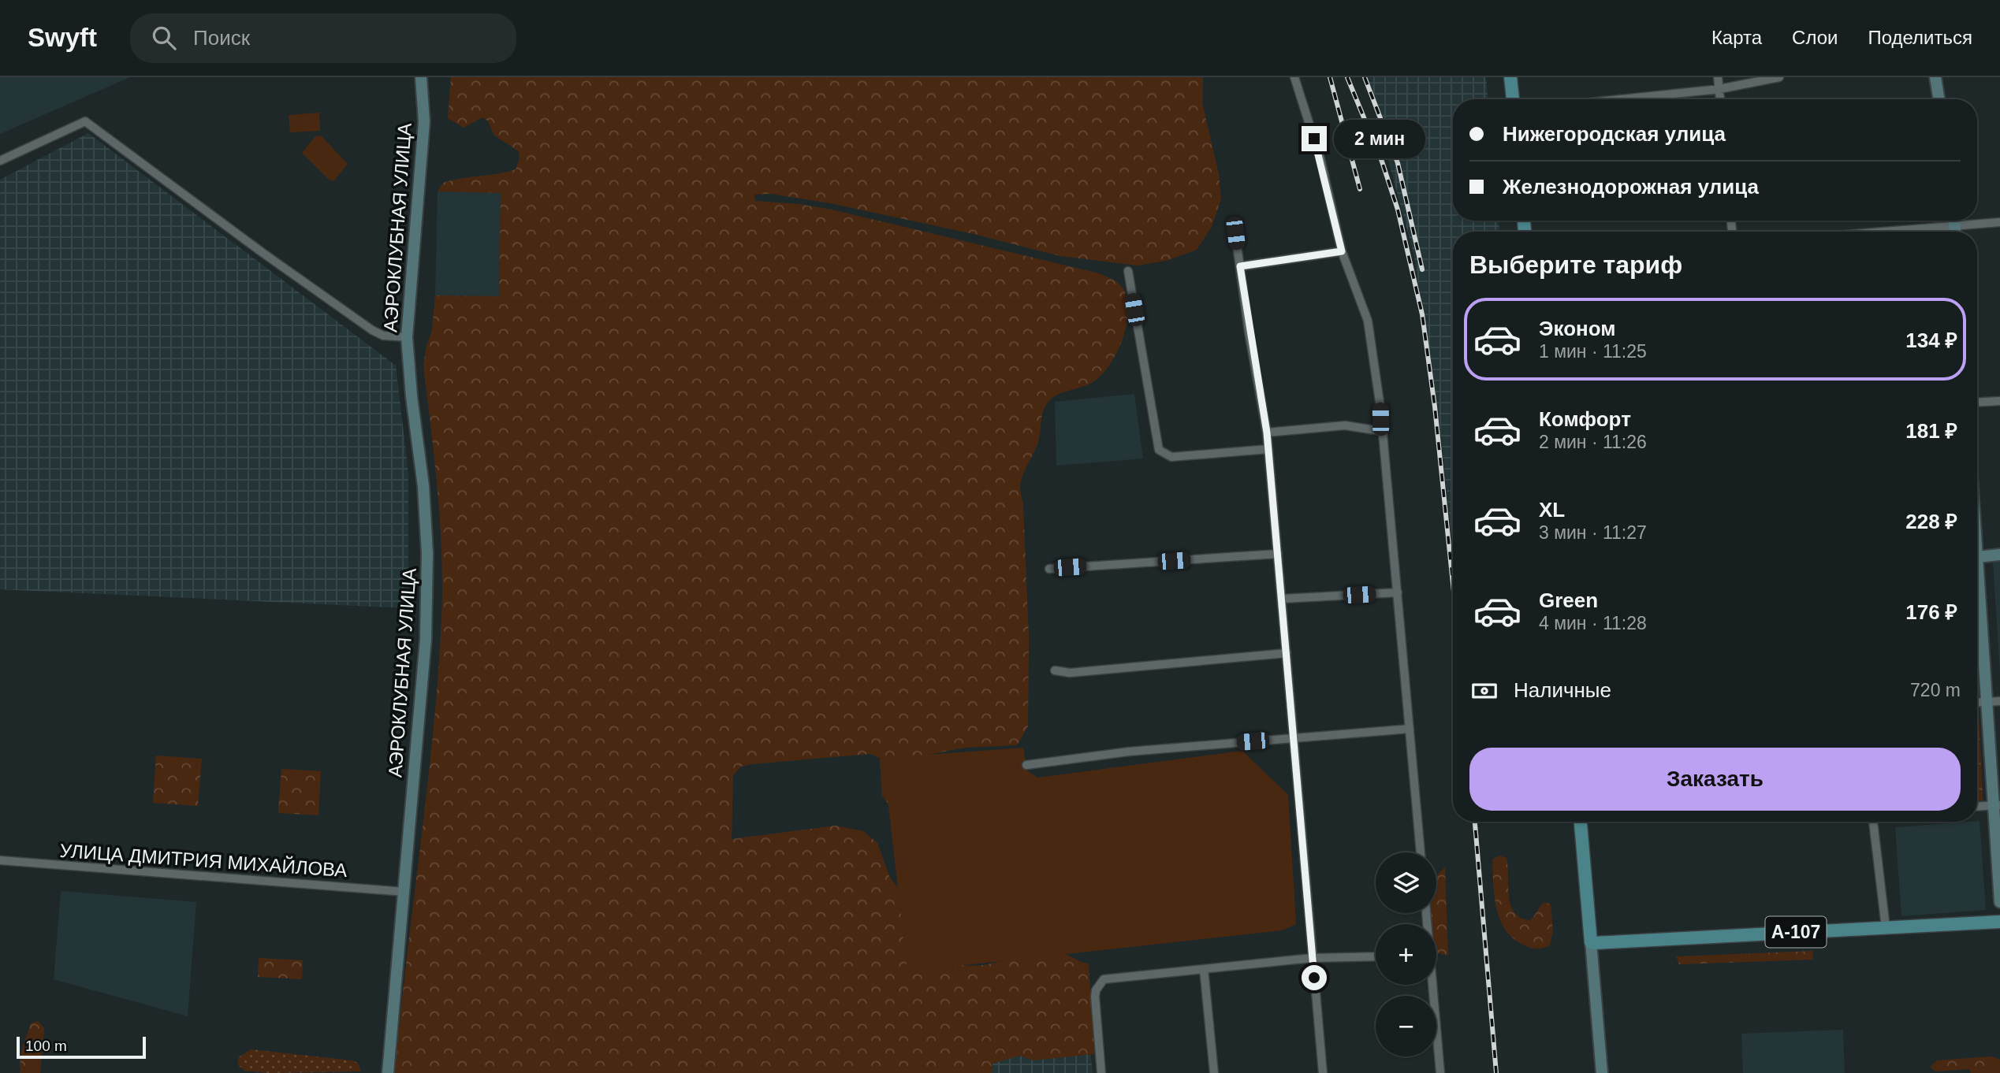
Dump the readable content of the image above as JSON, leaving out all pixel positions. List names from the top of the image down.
{
  "streets": {
    "main road": ["А-107"],
    "street": ["АЭРОКЛУБНАЯ УЛИЦА", "УЛИЦА ДМИТРИЯ МИХАЙЛОВА"]
  },
  "crossings": [
    ["АЭРОКЛУБНАЯ УЛИЦА", "УЛИЦА ДМИТРИЯ МИХАЙЛОВА"]
  ],
  "scale_bar": "100 m",
  "page": {
    "header": "Swyft",
    "search": "Поиск",
    "nav": ["Карта", "Слои", "Поделиться"],
    "banner": ["Нижегородская улица", "Железнодорожная улица"],
    "bubble": "2 мин",
    "heading": "Выберите тариф",
    "list": [
      {
        "name": "Эконом",
        "note": "1 мин · 11:25",
        "value": "134 ₽"
      },
      {
        "name": "Комфорт",
        "note": "2 мин · 11:26",
        "value": "181 ₽"
      },
      {
        "name": "XL",
        "note": "3 мин · 11:27",
        "value": "228 ₽"
      },
      {
        "name": "Green",
        "note": "4 мин · 11:28",
        "value": "176 ₽"
      }
    ],
    "pay": ["Наличные", "720 m"],
    "buttons": "Заказать",
    "map_buttons": ["+", "−"],
    "scale": "100 m"
  }
}
